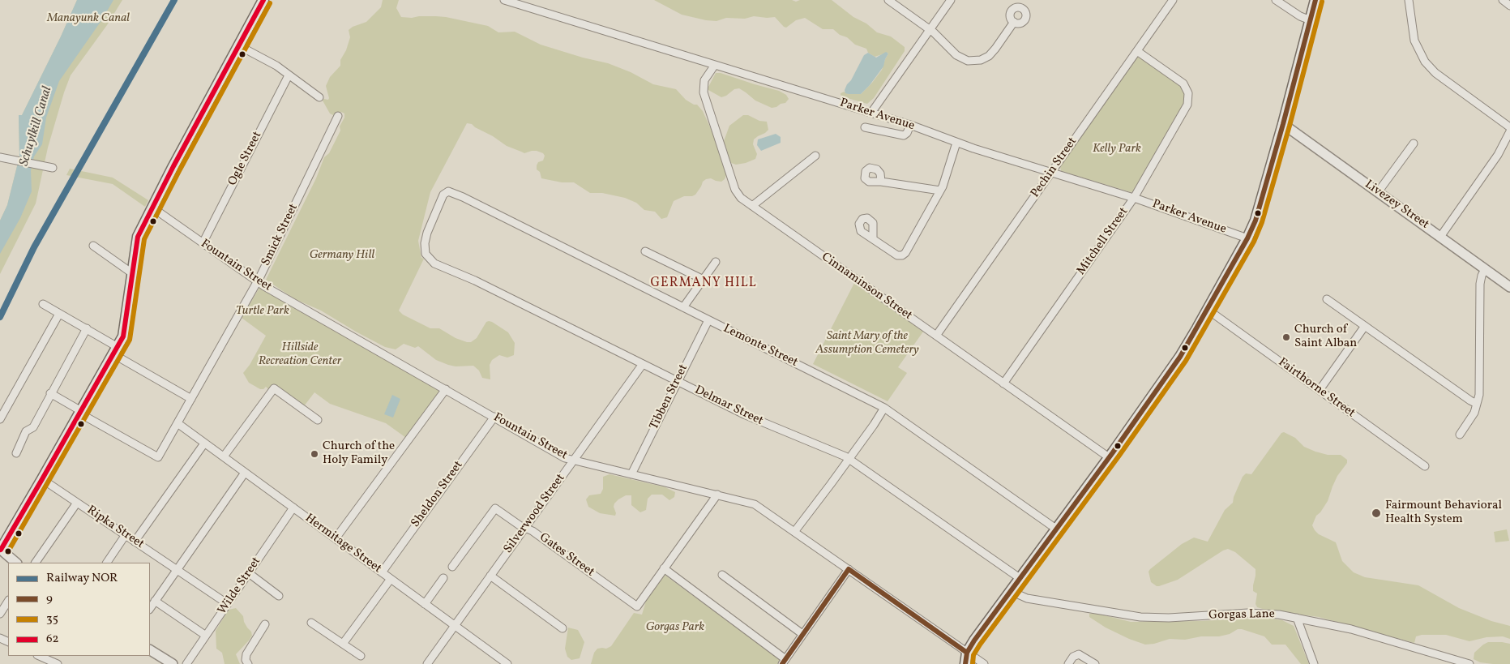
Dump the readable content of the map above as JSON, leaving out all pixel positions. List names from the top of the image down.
{
  "streets": {
    "street": [
      "Parker Avenue",
      "Ogle Street",
      "Pechin Street",
      "Livezey Street",
      "Smick Street",
      "Mitchell Street",
      "Fountain Street",
      "Cinnaminson Street",
      "Lemonte Street",
      "Fairthorne Street",
      "Tibben Street",
      "Delmar Street",
      "Sheldon Street",
      "Silverwood Street",
      "Ripka Street",
      "Hermitage Street",
      "Gates Street",
      "Wilde Street",
      "Gorgas Lane"
    ]
  },
  "crossings": [
    ["Parker Avenue", "Pechin Street"],
    ["Parker Avenue", "Mitchell Street"],
    ["Parker Avenue", "Cinnaminson Street"],
    ["Ogle Street", "Fountain Street"],
    ["Pechin Street", "Mitchell Street"],
    ["Pechin Street", "Cinnaminson Street"],
    ["Smick Street", "Fountain Street"],
    ["Smick Street", "Hermitage Street"],
    ["Mitchell Street", "Cinnaminson Street"],
    ["Fountain Street", "Tibben Street"],
    ["Fountain Street", "Sheldon Street"],
    ["Fountain Street", "Silverwood Street"],
    ["Lemonte Street", "Tibben Street"],
    ["Lemonte Street", "Delmar Street"],
    ["Tibben Street", "Delmar Street"],
    ["Delmar Street", "Silverwood Street"],
    ["Sheldon Street", "Hermitage Street"],
    ["Silverwood Street", "Hermitage Street"],
    ["Silverwood Street", "Gates Street"],
    ["Ripka Street", "Wilde Street"],
    ["Hermitage Street", "Wilde Street"]
  ],
  "districts": ["GERMANY HILL"],
  "water": ["Schuylkill Canal"],
  "parks": [
    "Manayunk Canal",
    "Kelly Park",
    "Germany Hill",
    "Turtle Park",
    "Saint Mary of the Assumption Cemetery",
    "Hillside Recreation Center",
    "Gorgas Park"
  ],
  "places": ["Church of Saint Alban", "Church of the Holy Family", "Fairmount Behavioral Health System"],
  "lines": [
    "rail line NOR",
    "transit line 9",
    "transit line 62",
    "transit line 35"
  ],
  "legend": [
    "Railway NOR",
    "9",
    "35",
    "62"
  ]
}
